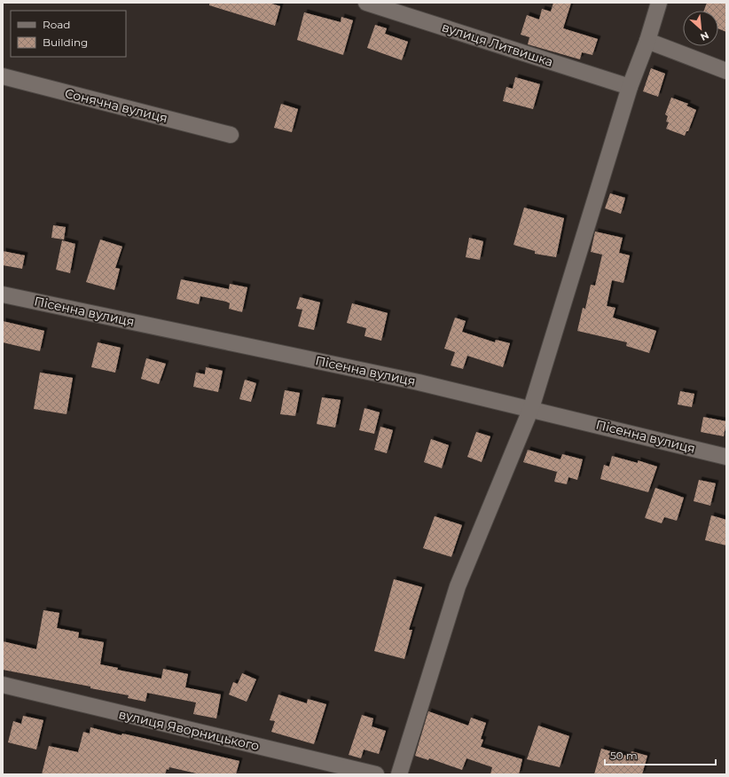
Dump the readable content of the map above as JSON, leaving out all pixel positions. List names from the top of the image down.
{
  "streets": {
    "street": [
      "вулиця Литвишка",
      "Сонячна вулиця",
      "Пісенна вулиця",
      "вулиця Яворницького"
    ]
  },
  "legend": ["Road", "Building"],
  "scale_bar": "50 m",
  "north": "bottom right"
}
